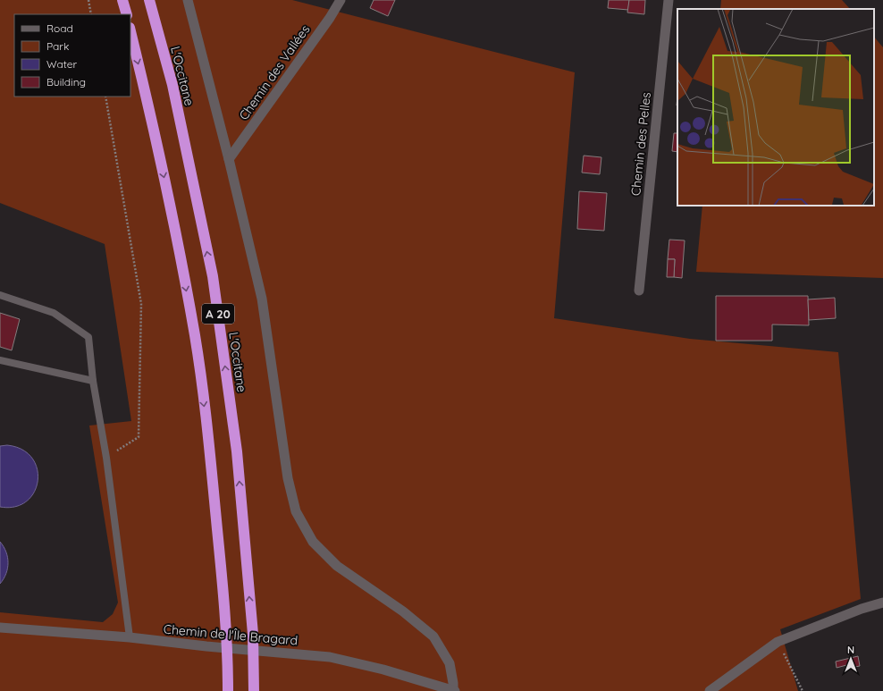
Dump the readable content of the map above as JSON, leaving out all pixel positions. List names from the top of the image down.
{
  "streets": {
    "highway": ["L'Occitane", "A 20"],
    "street": ["Chemin des Vallées", "Chemin des Pelles", "Chemin de l'Île Bragard"]
  },
  "legend": [
    "Road",
    "Park",
    "Water",
    "Building"
  ],
  "north": "top"
}
